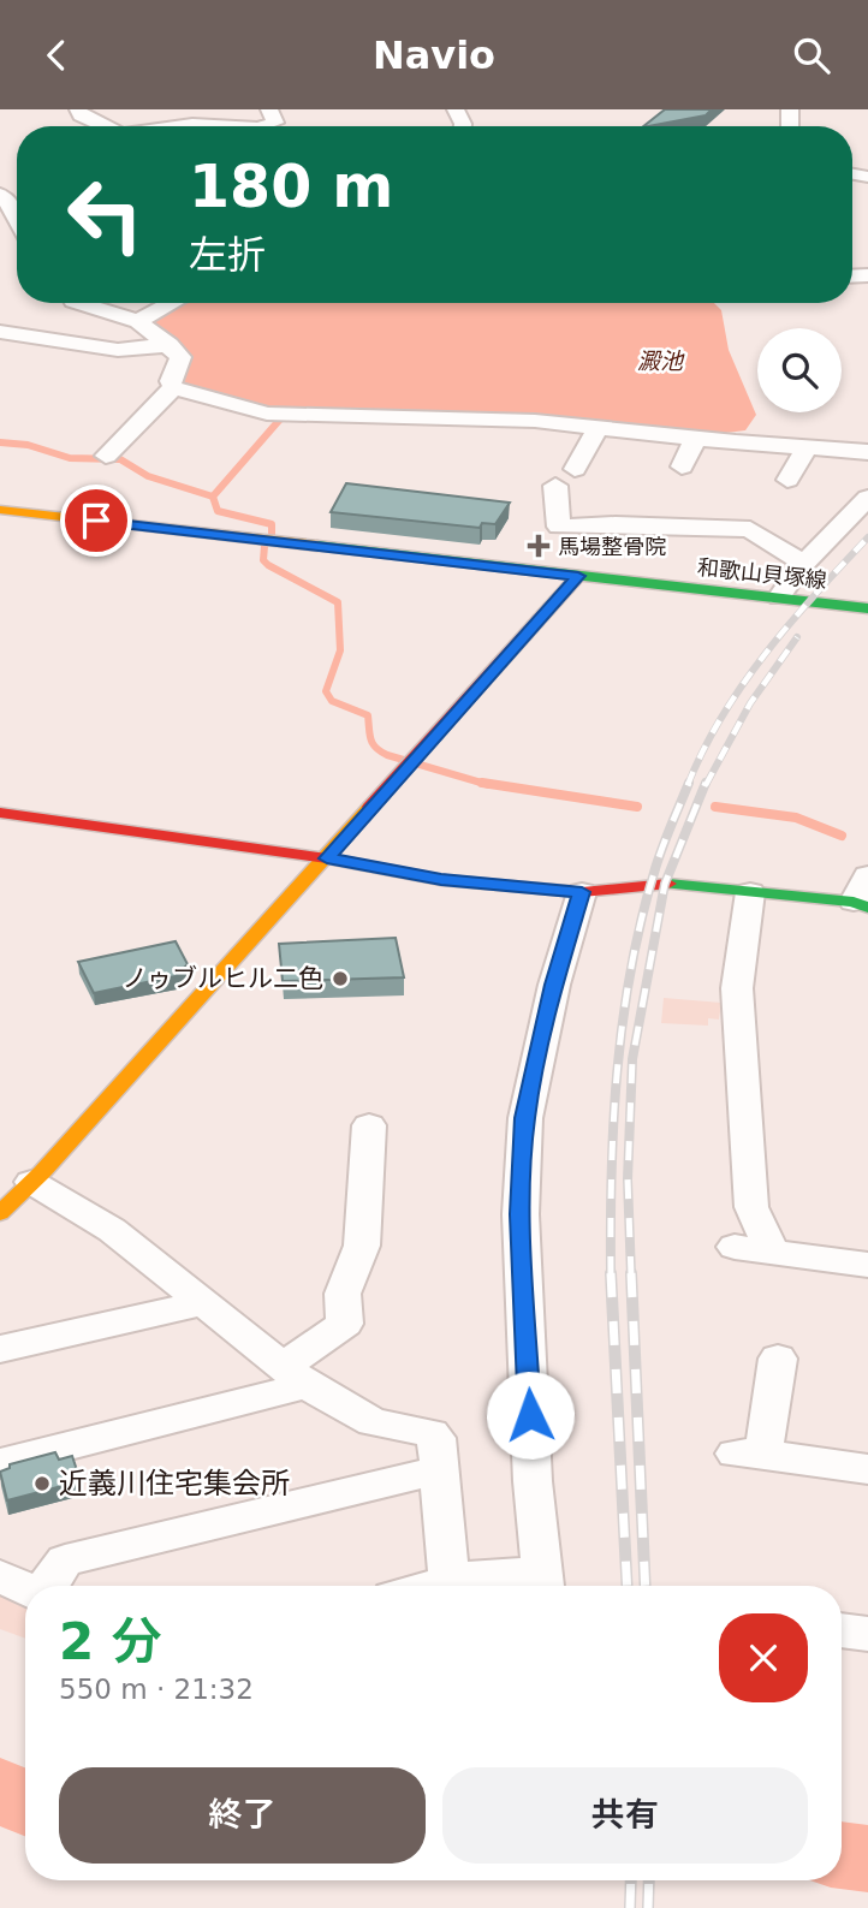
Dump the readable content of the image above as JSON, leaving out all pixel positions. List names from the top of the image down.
{
  "streets": {
    "street": ["和歌山貝塚線"]
  },
  "water": ["澱池"],
  "places": {
    "health": ["馬場整骨院"],
    "other": ["ノゥブルヒル二色", "近義川住宅集会所"]
  },
  "page": {
    "header": "Navio",
    "turn": ["180 m", "左折"],
    "heading": ["2 分", "550 m · 21:32"],
    "buttons": ["終了", "共有"]
  }
}
